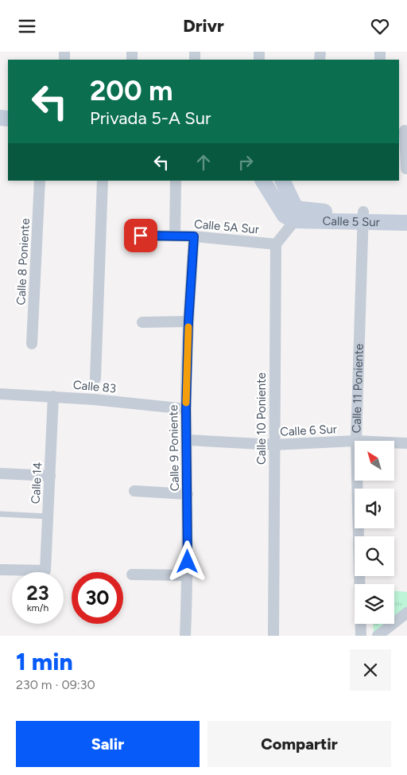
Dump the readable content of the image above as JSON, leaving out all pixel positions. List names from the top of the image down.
{
  "streets": {
    "street": [
      "Calle 5 Sur",
      "Calle 5A Sur",
      "Calle 8 Poniente",
      "Calle 83",
      "Calle 11 Poniente",
      "Calle 10 Poniente",
      "Calle 6 Sur",
      "Calle 9 Poniente",
      "Calle 14"
    ]
  },
  "crossings": [
    ["Calle 5 Sur", "Calle 11 Poniente"],
    ["Calle 5A Sur", "Calle 10 Poniente"],
    ["Calle 5A Sur", "Calle 9 Poniente"],
    ["Calle 83", "Calle 9 Poniente"],
    ["Calle 83", "Calle 14"],
    ["Calle 10 Poniente", "Calle 6 Sur"],
    ["Calle 6 Sur", "Calle 9 Poniente"]
  ],
  "north": "top left",
  "page": {
    "header": "Drivr",
    "turn": ["200 m", "Privada 5-A Sur"],
    "speed": "23 km/h",
    "limit": "30",
    "heading": ["1 min", "230 m · 09:30"],
    "buttons": ["Salir", "Compartir"]
  }
}
